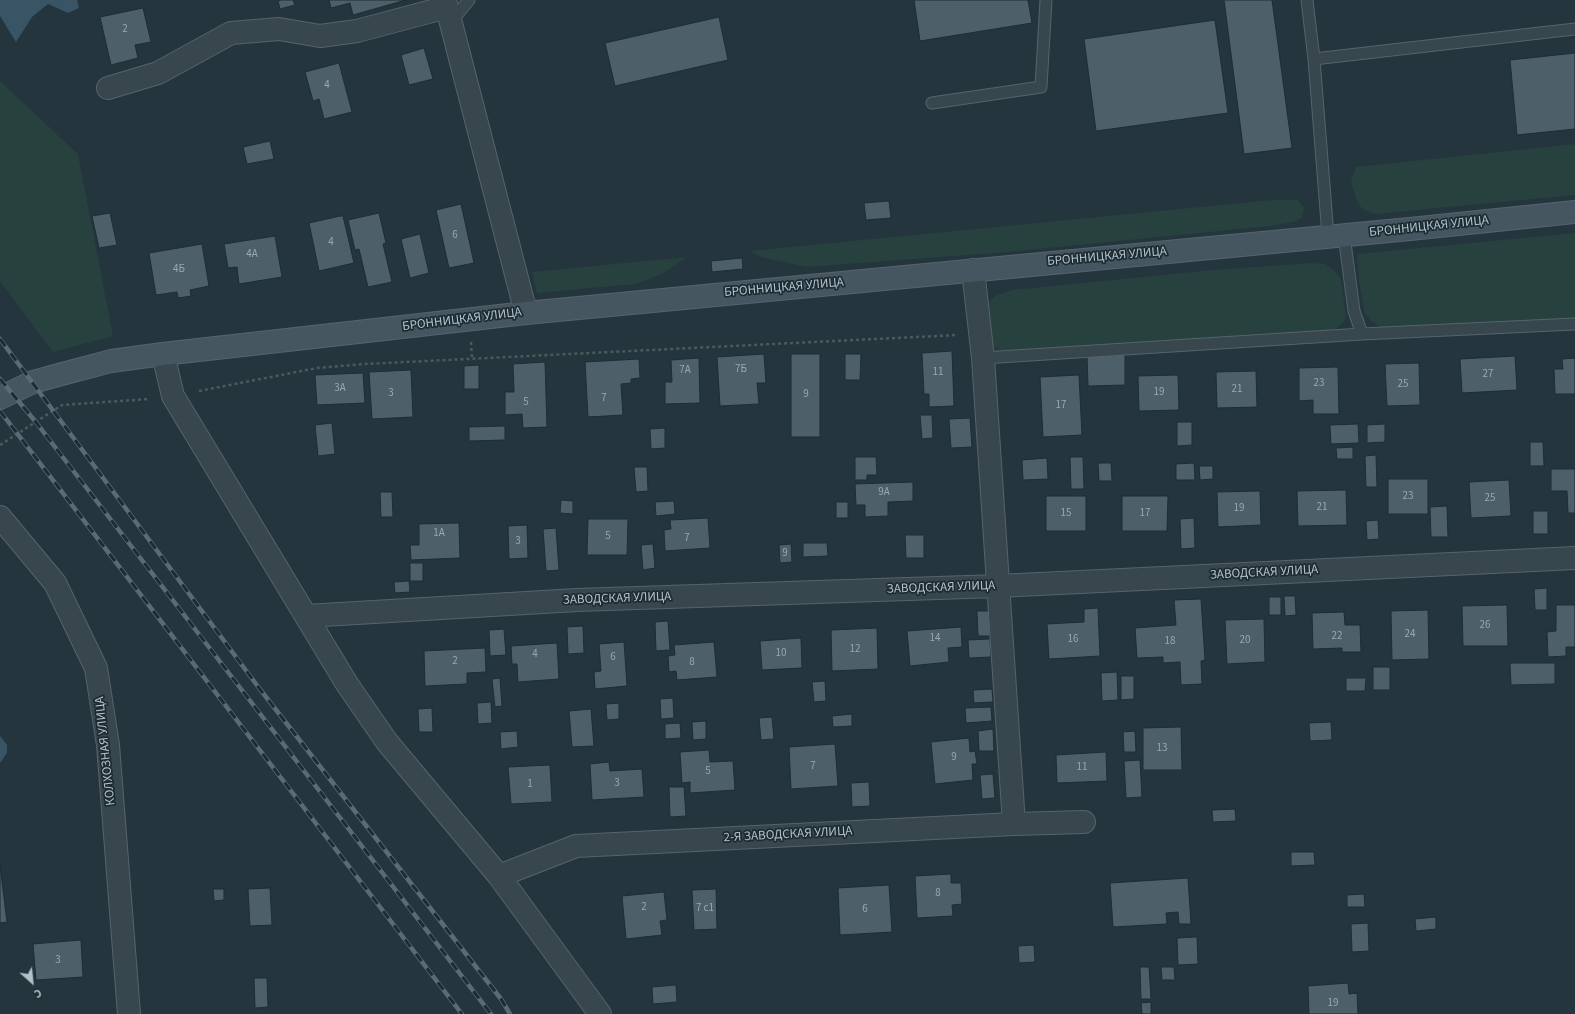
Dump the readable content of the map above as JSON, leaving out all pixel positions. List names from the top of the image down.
{
  "streets": {
    "main road": ["БРОННИЦКАЯ УЛИЦА"],
    "street": ["ЗАВОДСКАЯ УЛИЦА", "КОЛХОЗНАЯ УЛИЦА", "2-Я ЗАВОДСКАЯ УЛИЦА"]
  },
  "house_numbers": [
    "2",
    "4",
    "6",
    "4",
    "4А",
    "4Б",
    "7Б",
    "7А",
    "11",
    "27",
    "23",
    "25",
    "3А",
    "21",
    "19",
    "3",
    "9",
    "7",
    "5",
    "17",
    "9А",
    "23",
    "25",
    "21",
    "19",
    "15",
    "17",
    "1А",
    "5",
    "7",
    "3",
    "9",
    "26",
    "24",
    "22",
    "14",
    "16",
    "20",
    "18",
    "12",
    "10",
    "4",
    "6",
    "2",
    "8",
    "13",
    "9",
    "7",
    "11",
    "5",
    "3",
    "1",
    "8",
    "2",
    "7 с1",
    "6",
    "3",
    "19"
  ],
  "north": "bottom right"
}
